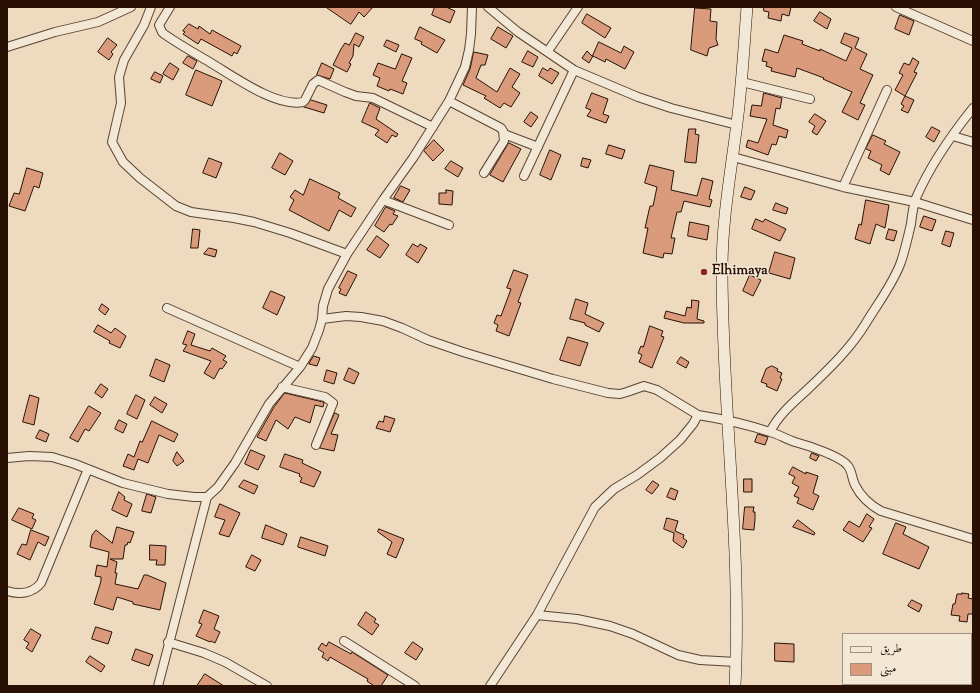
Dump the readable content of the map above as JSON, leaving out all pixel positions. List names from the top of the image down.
{
  "places": ["Elhimaya"],
  "legend": ["طريق", "مبنى"]
}
